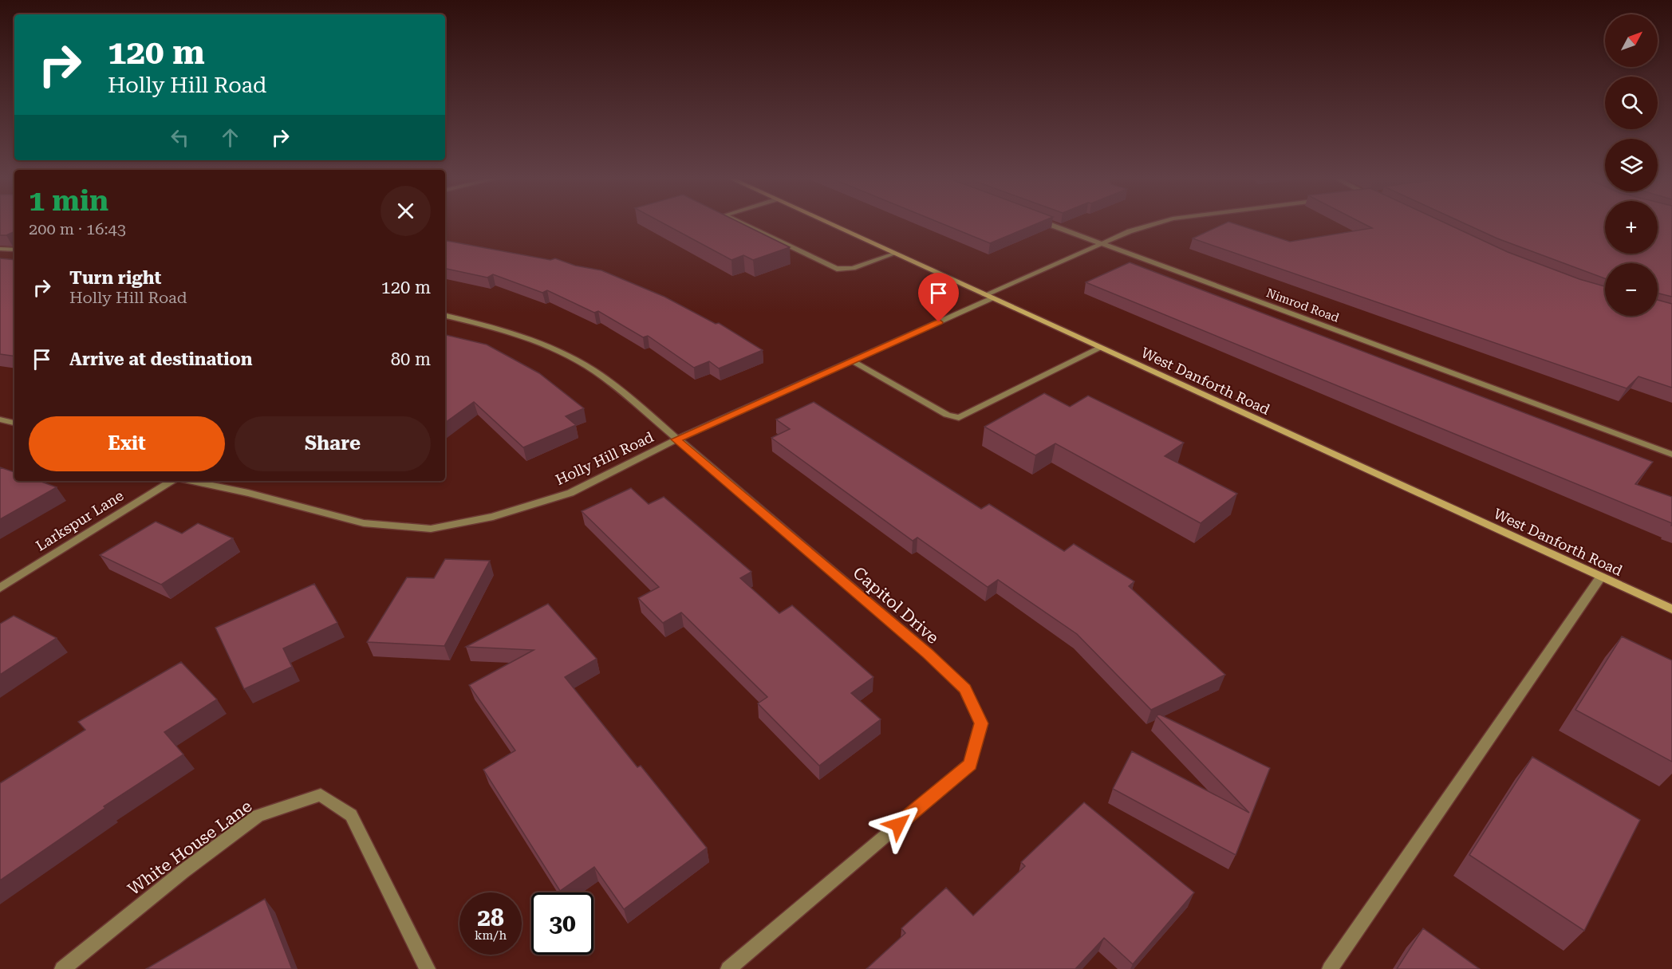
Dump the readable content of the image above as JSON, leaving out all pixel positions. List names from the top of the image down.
{
  "streets": {
    "main road": ["West Danforth Road"],
    "street": [
      "Nimrod Road",
      "Holly Hill Road",
      "Larkspur Lane",
      "Capitol Drive",
      "White House Lane"
    ]
  },
  "crossings": [
    ["Nimrod Road", "Holly Hill Road"],
    ["West Danforth Road", "Holly Hill Road"],
    ["Holly Hill Road", "Capitol Drive"]
  ],
  "north": "top right",
  "page": {
    "map_buttons": ["+", "−"],
    "turn": ["120 m", "Holly Hill Road"],
    "heading": ["1 min", "200 m · 16:43"],
    "list": [
      {
        "name": "Turn right",
        "note": "Holly Hill Road",
        "value": "120 m"
      },
      {
        "name": "Arrive at destination",
        "value": "80 m"
      }
    ],
    "buttons": ["Exit", "Share"],
    "speed": "28 km/h",
    "limit": "30"
  }
}
